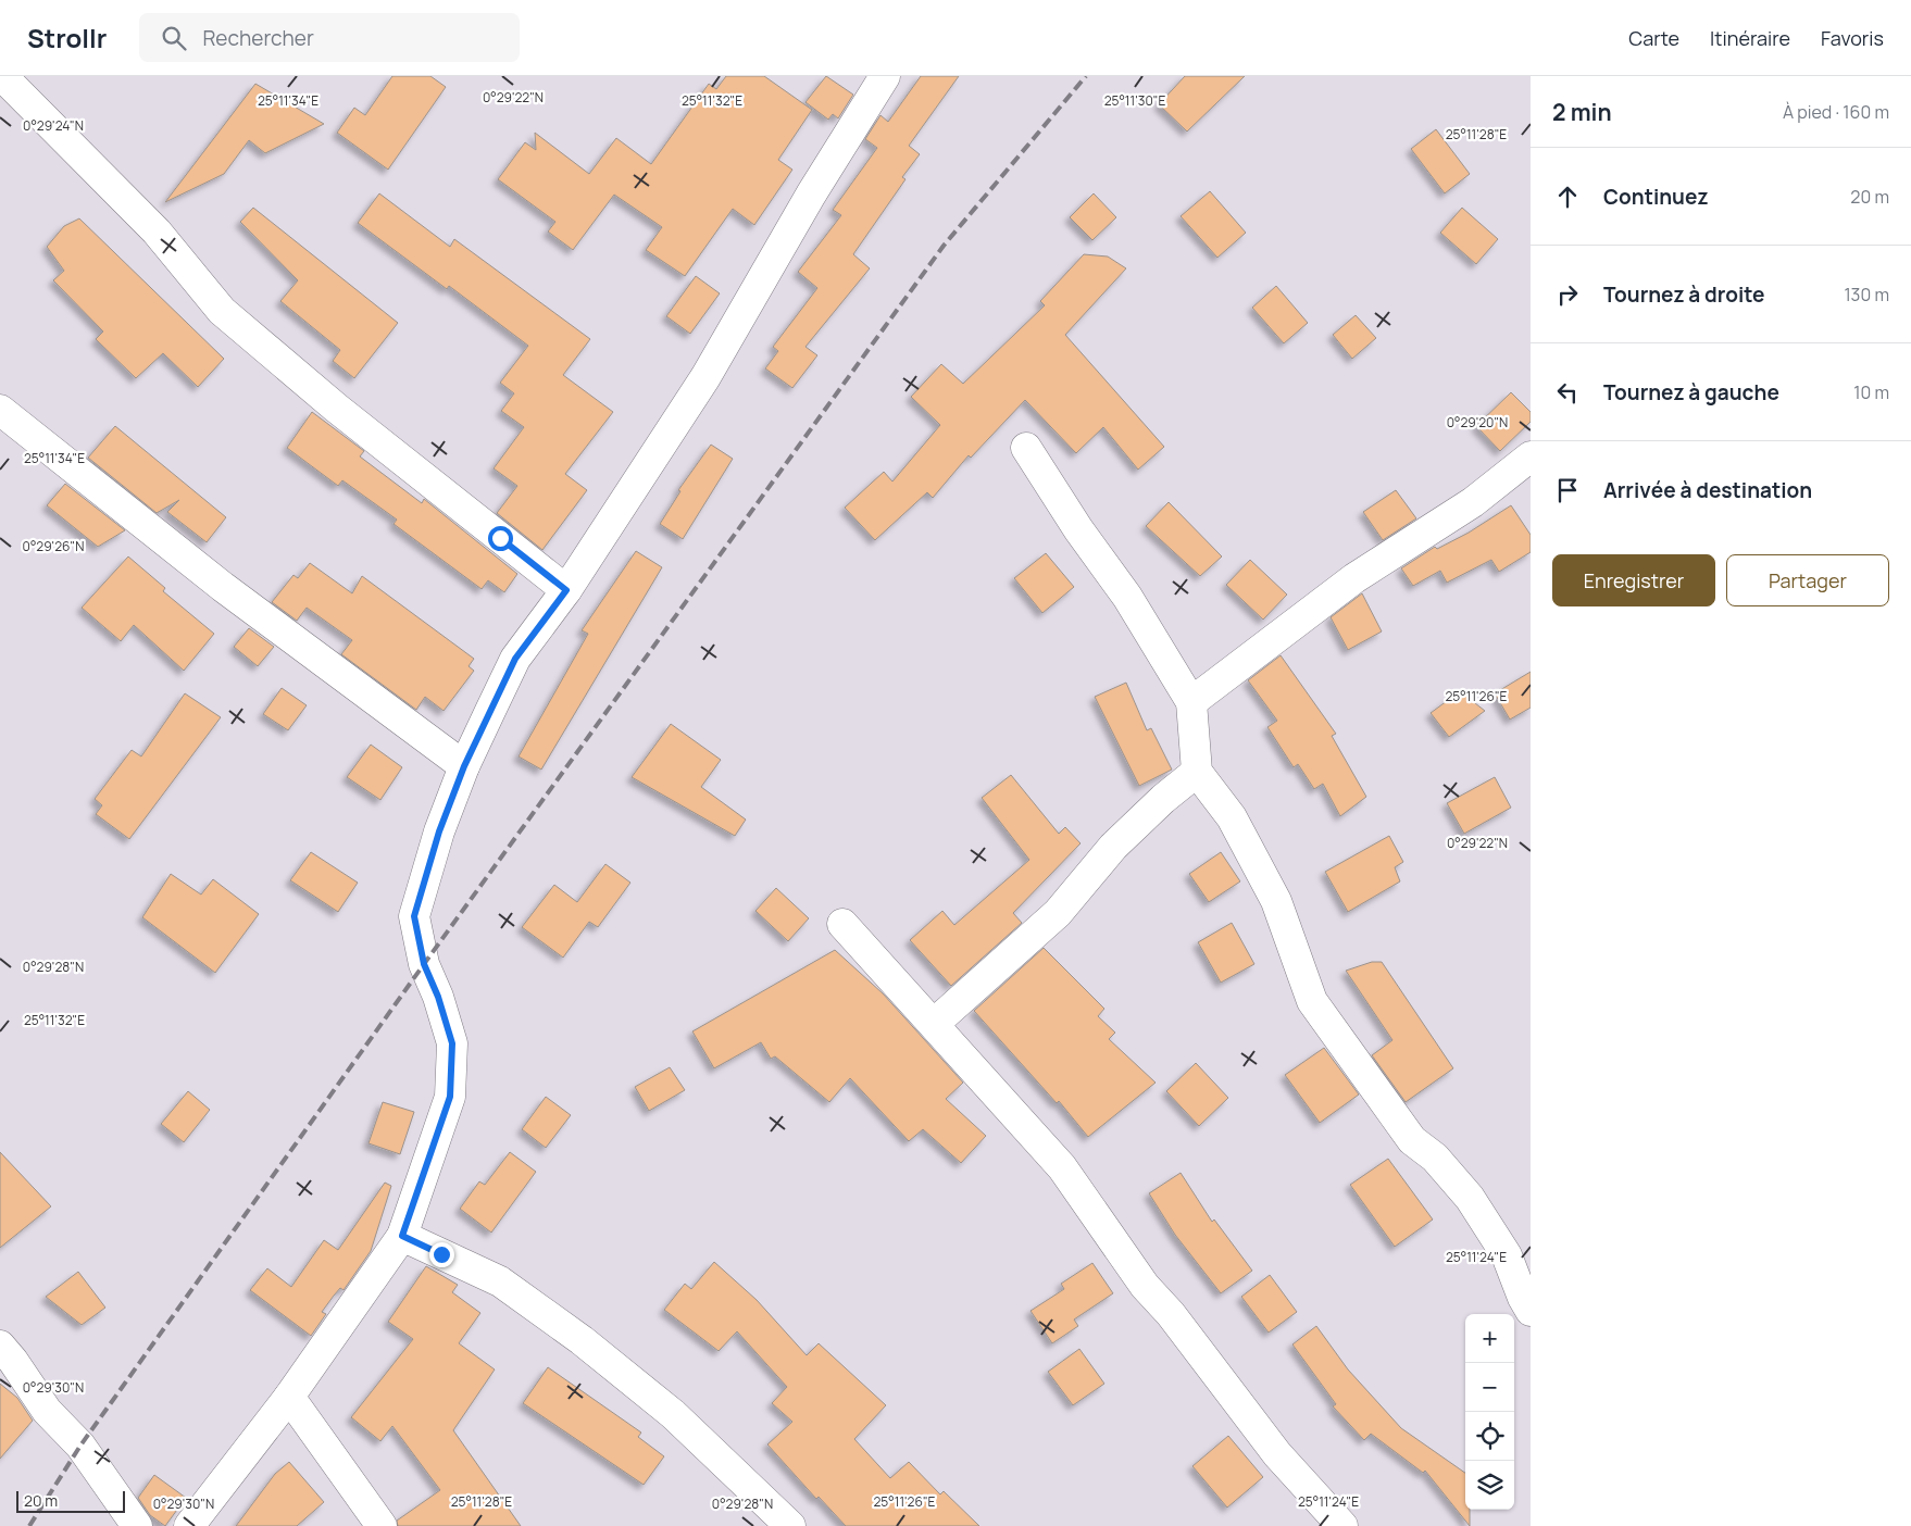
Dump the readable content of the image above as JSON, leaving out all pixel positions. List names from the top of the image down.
{
  "scale_bar": "20 m",
  "page": {
    "header": "Strollr",
    "search": "Rechercher",
    "nav": ["Carte", "Itinéraire", "Favoris"],
    "heading": ["2 min", "À pied · 160 m"],
    "list": [
      ["Continuez", "20 m"],
      ["Tournez à droite", "130 m"],
      ["Tournez à gauche", "10 m"],
      "Arrivée à destination"
    ],
    "buttons": ["Enregistrer", "Partager"],
    "map_buttons": ["+", "−"],
    "scale": "20 m"
  },
  "coordinates": [
    "0°29'22\"N",
    "25°11'34\"E",
    "25°11'32\"E",
    "25°11'30\"E",
    "0°29'24\"N",
    "25°11'28\"E",
    "0°29'20\"N",
    "0°29'26\"N",
    "25°11'26\"E",
    "0°29'28\"N",
    "25°11'24\"E",
    "0°29'30\"N"
  ]
}
